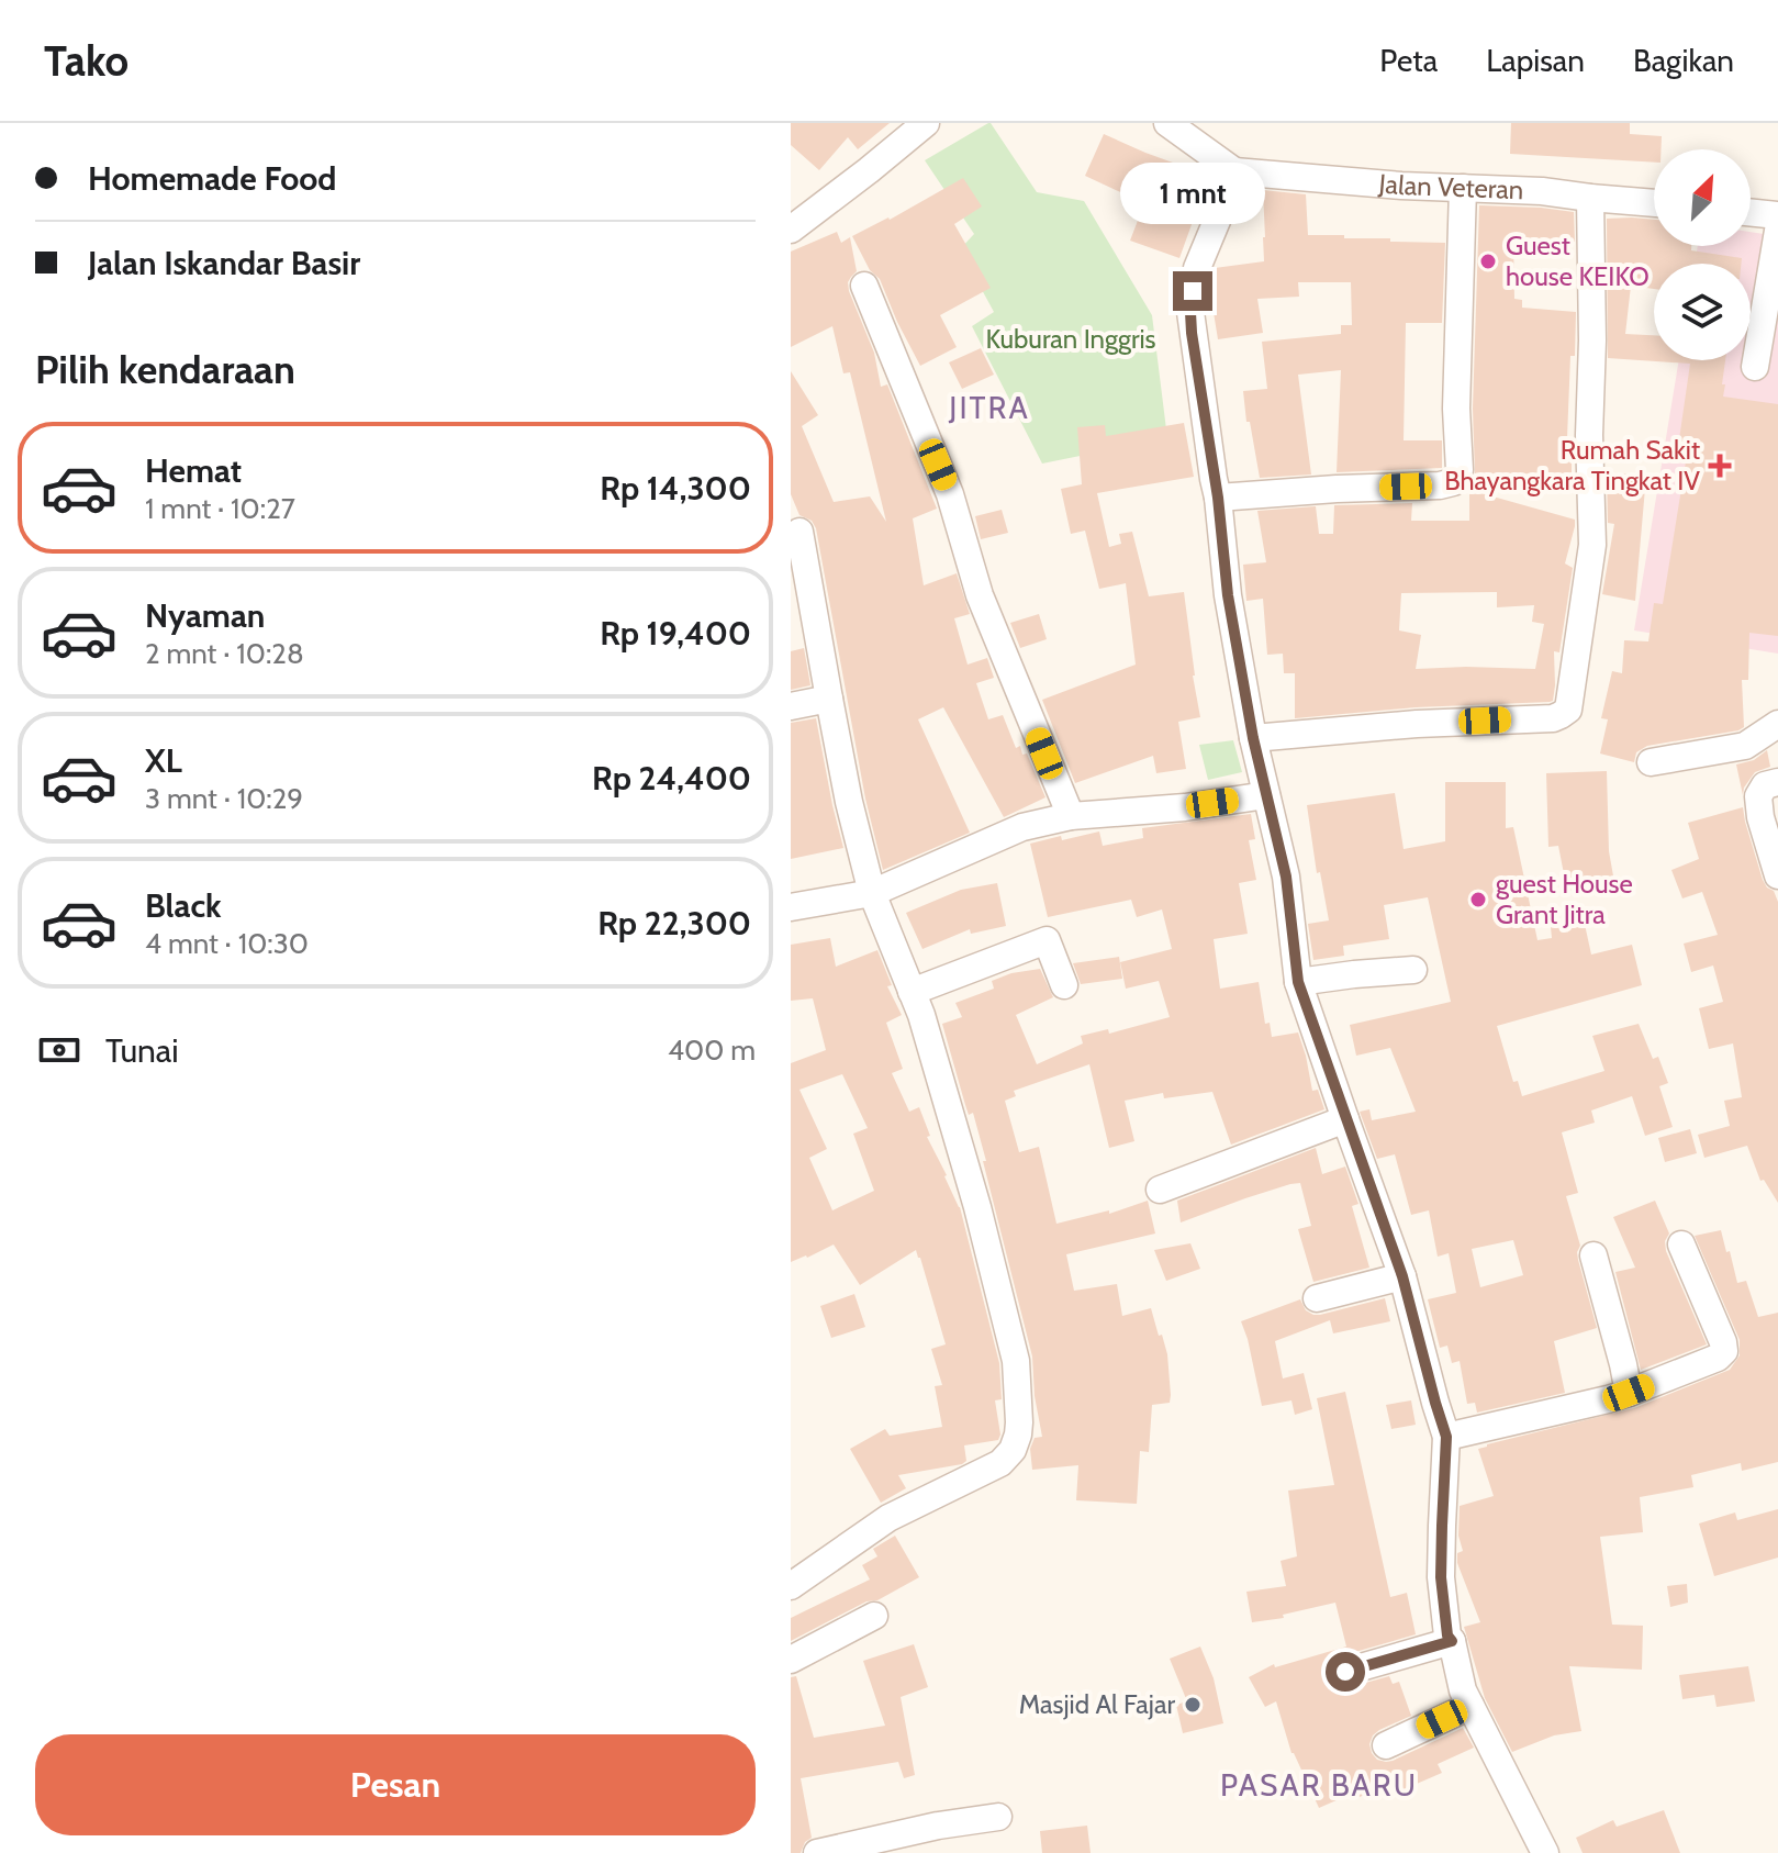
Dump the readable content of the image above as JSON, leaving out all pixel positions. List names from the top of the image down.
{
  "streets": {
    "street": ["Jalan Veteran"]
  },
  "districts": ["JITRA", "PASAR BARU"],
  "parks": ["Kuburan Inggris"],
  "places": {
    "other": ["Guest house KEIKO", "guest House Grant Jitra", "Masjid Al Fajar"],
    "health": ["Rumah Sakit Bhayangkara Tingkat IV"]
  },
  "north": "top right",
  "page": {
    "header": "Tako",
    "nav": ["Peta", "Lapisan", "Bagikan"],
    "banner": ["Homemade Food", "Jalan Iskandar Basir"],
    "bubble": "1 mnt",
    "heading": "Pilih kendaraan",
    "list": [
      {
        "name": "Hemat",
        "note": "1 mnt · 10:27",
        "value": "Rp 14,300"
      },
      {
        "name": "Nyaman",
        "note": "2 mnt · 10:28",
        "value": "Rp 19,400"
      },
      {
        "name": "XL",
        "note": "3 mnt · 10:29",
        "value": "Rp 24,400"
      },
      {
        "name": "Black",
        "note": "4 mnt · 10:30",
        "value": "Rp 22,300"
      }
    ],
    "pay": ["Tunai", "400 m"],
    "buttons": "Pesan"
  }
}
